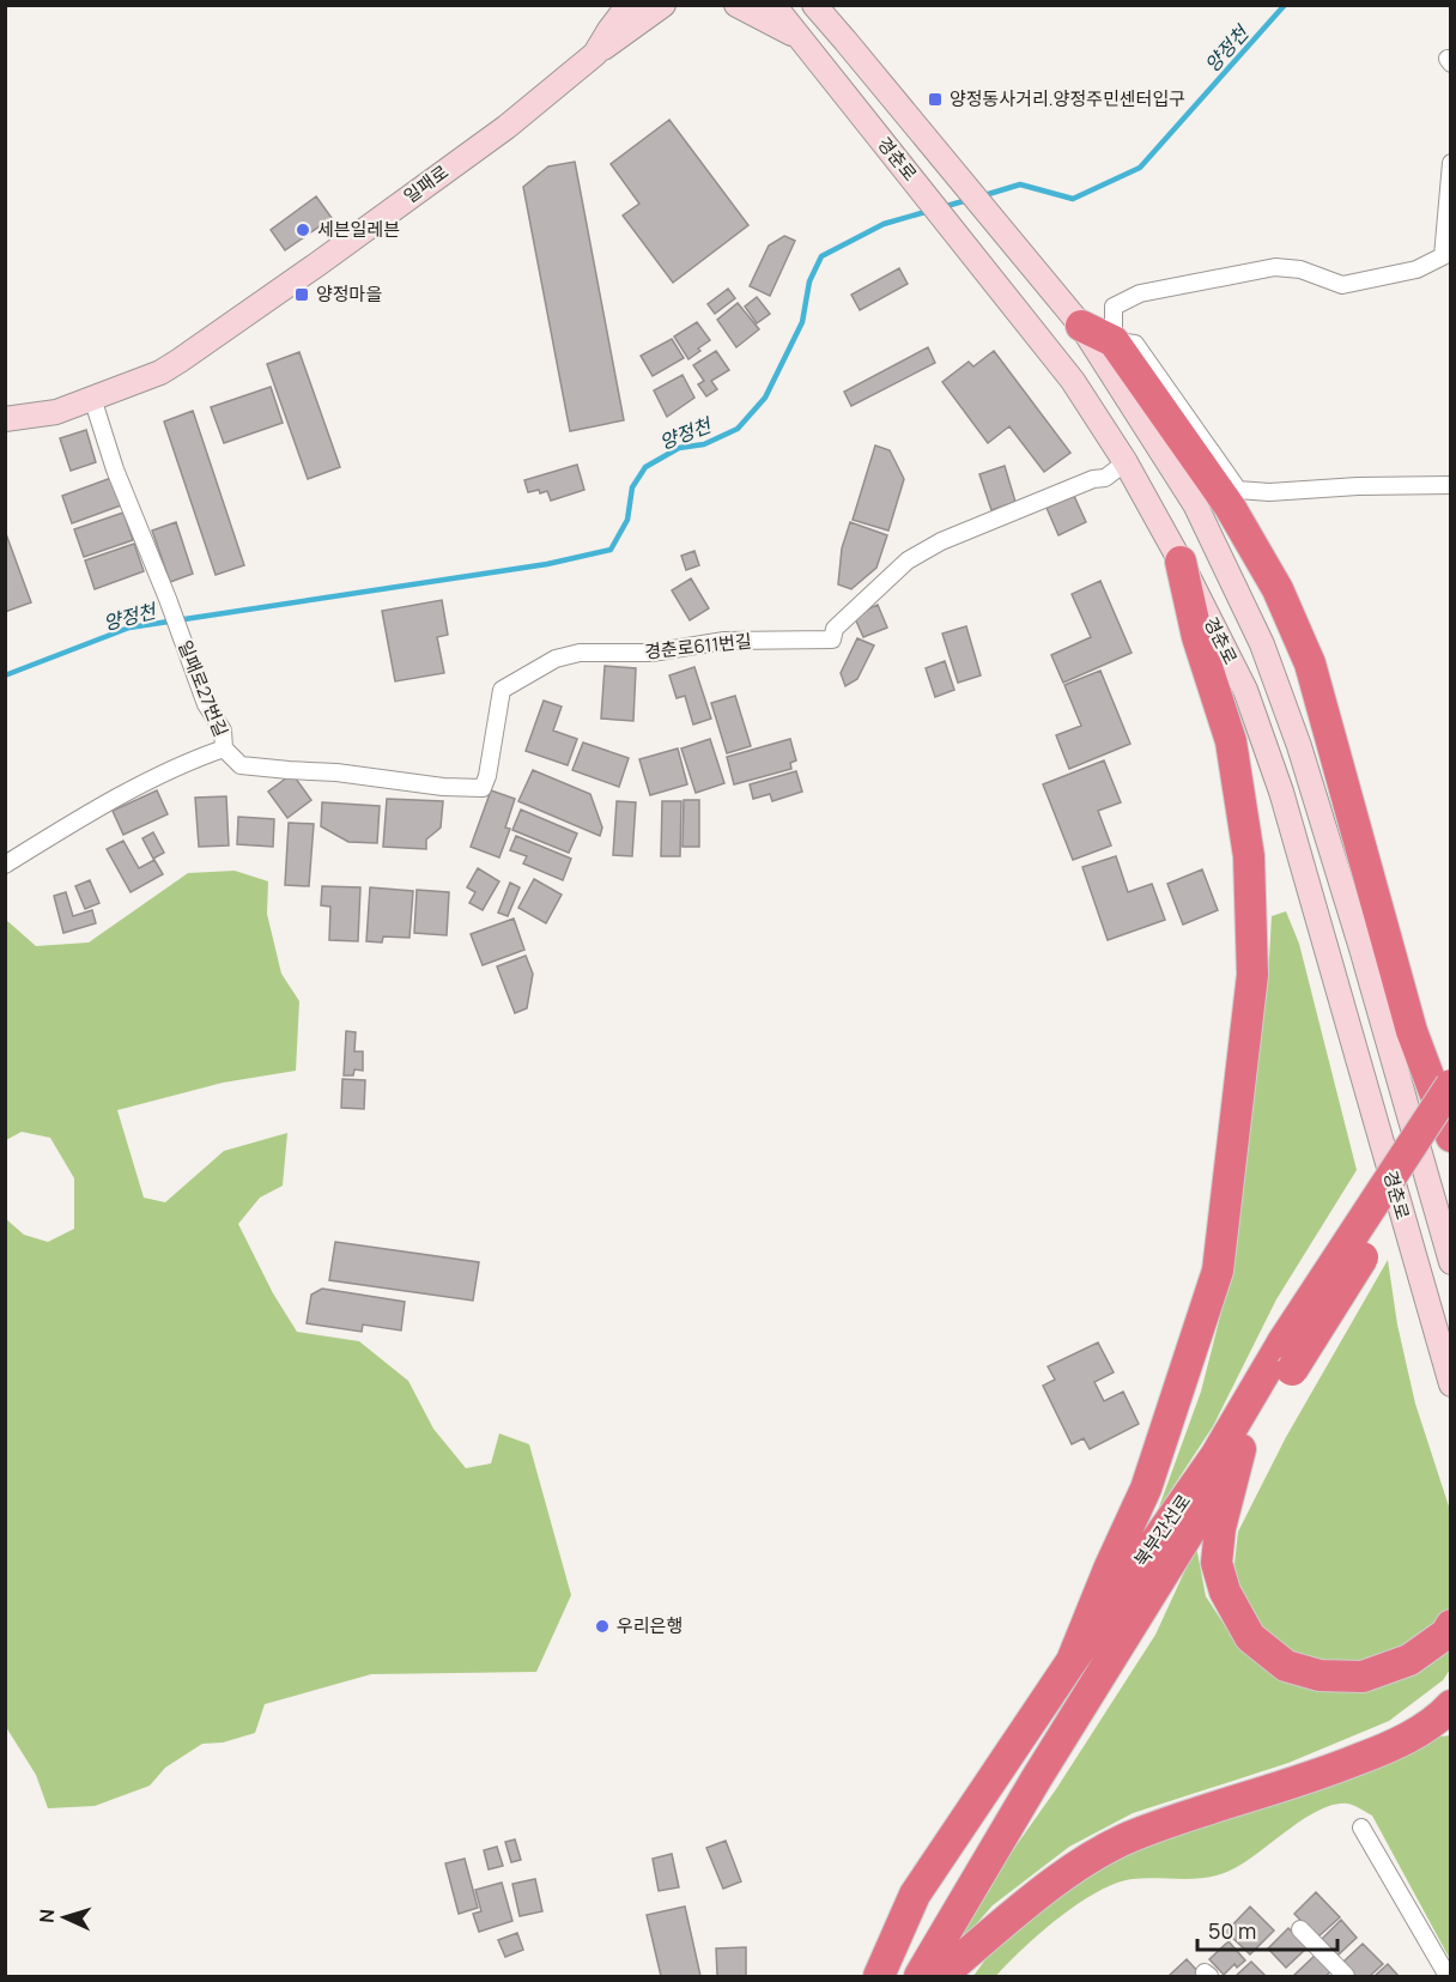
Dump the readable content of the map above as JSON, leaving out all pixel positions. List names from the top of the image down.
{
  "streets": {
    "highway": ["북부간선로"],
    "main road": ["경춘로", "일패로"],
    "street": ["경춘로611번길", "일패로27번길"]
  },
  "crossings": [
    ["경춘로", "경춘로611번길"],
    ["일패로", "일패로27번길"],
    ["경춘로611번길", "일패로27번길"]
  ],
  "water": ["양정천"],
  "places": {
    "transit": ["양정동사거리.양정주민센터입구", "양정마을"],
    "other": ["세븐일레븐", "우리은행"]
  },
  "scale_bar": "50 m",
  "north": "left"
}
